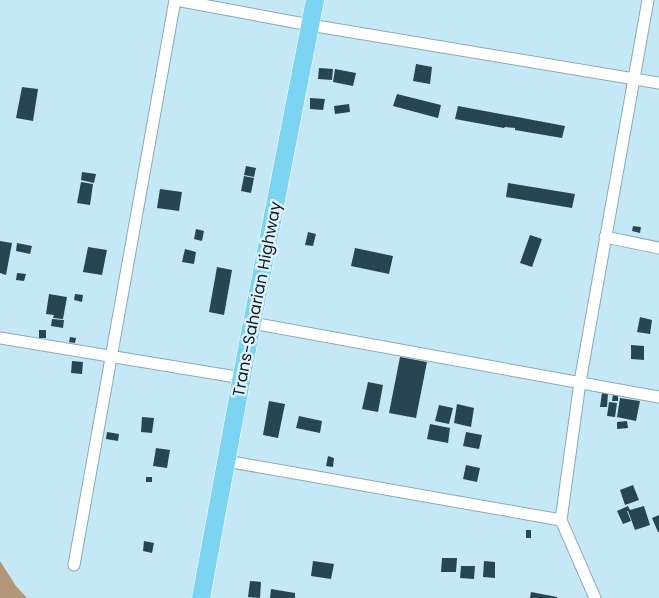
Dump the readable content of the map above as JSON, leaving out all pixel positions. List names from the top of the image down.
{
  "streets": {
    "highway": ["Trans-Saharian Highway"]
  }
}
